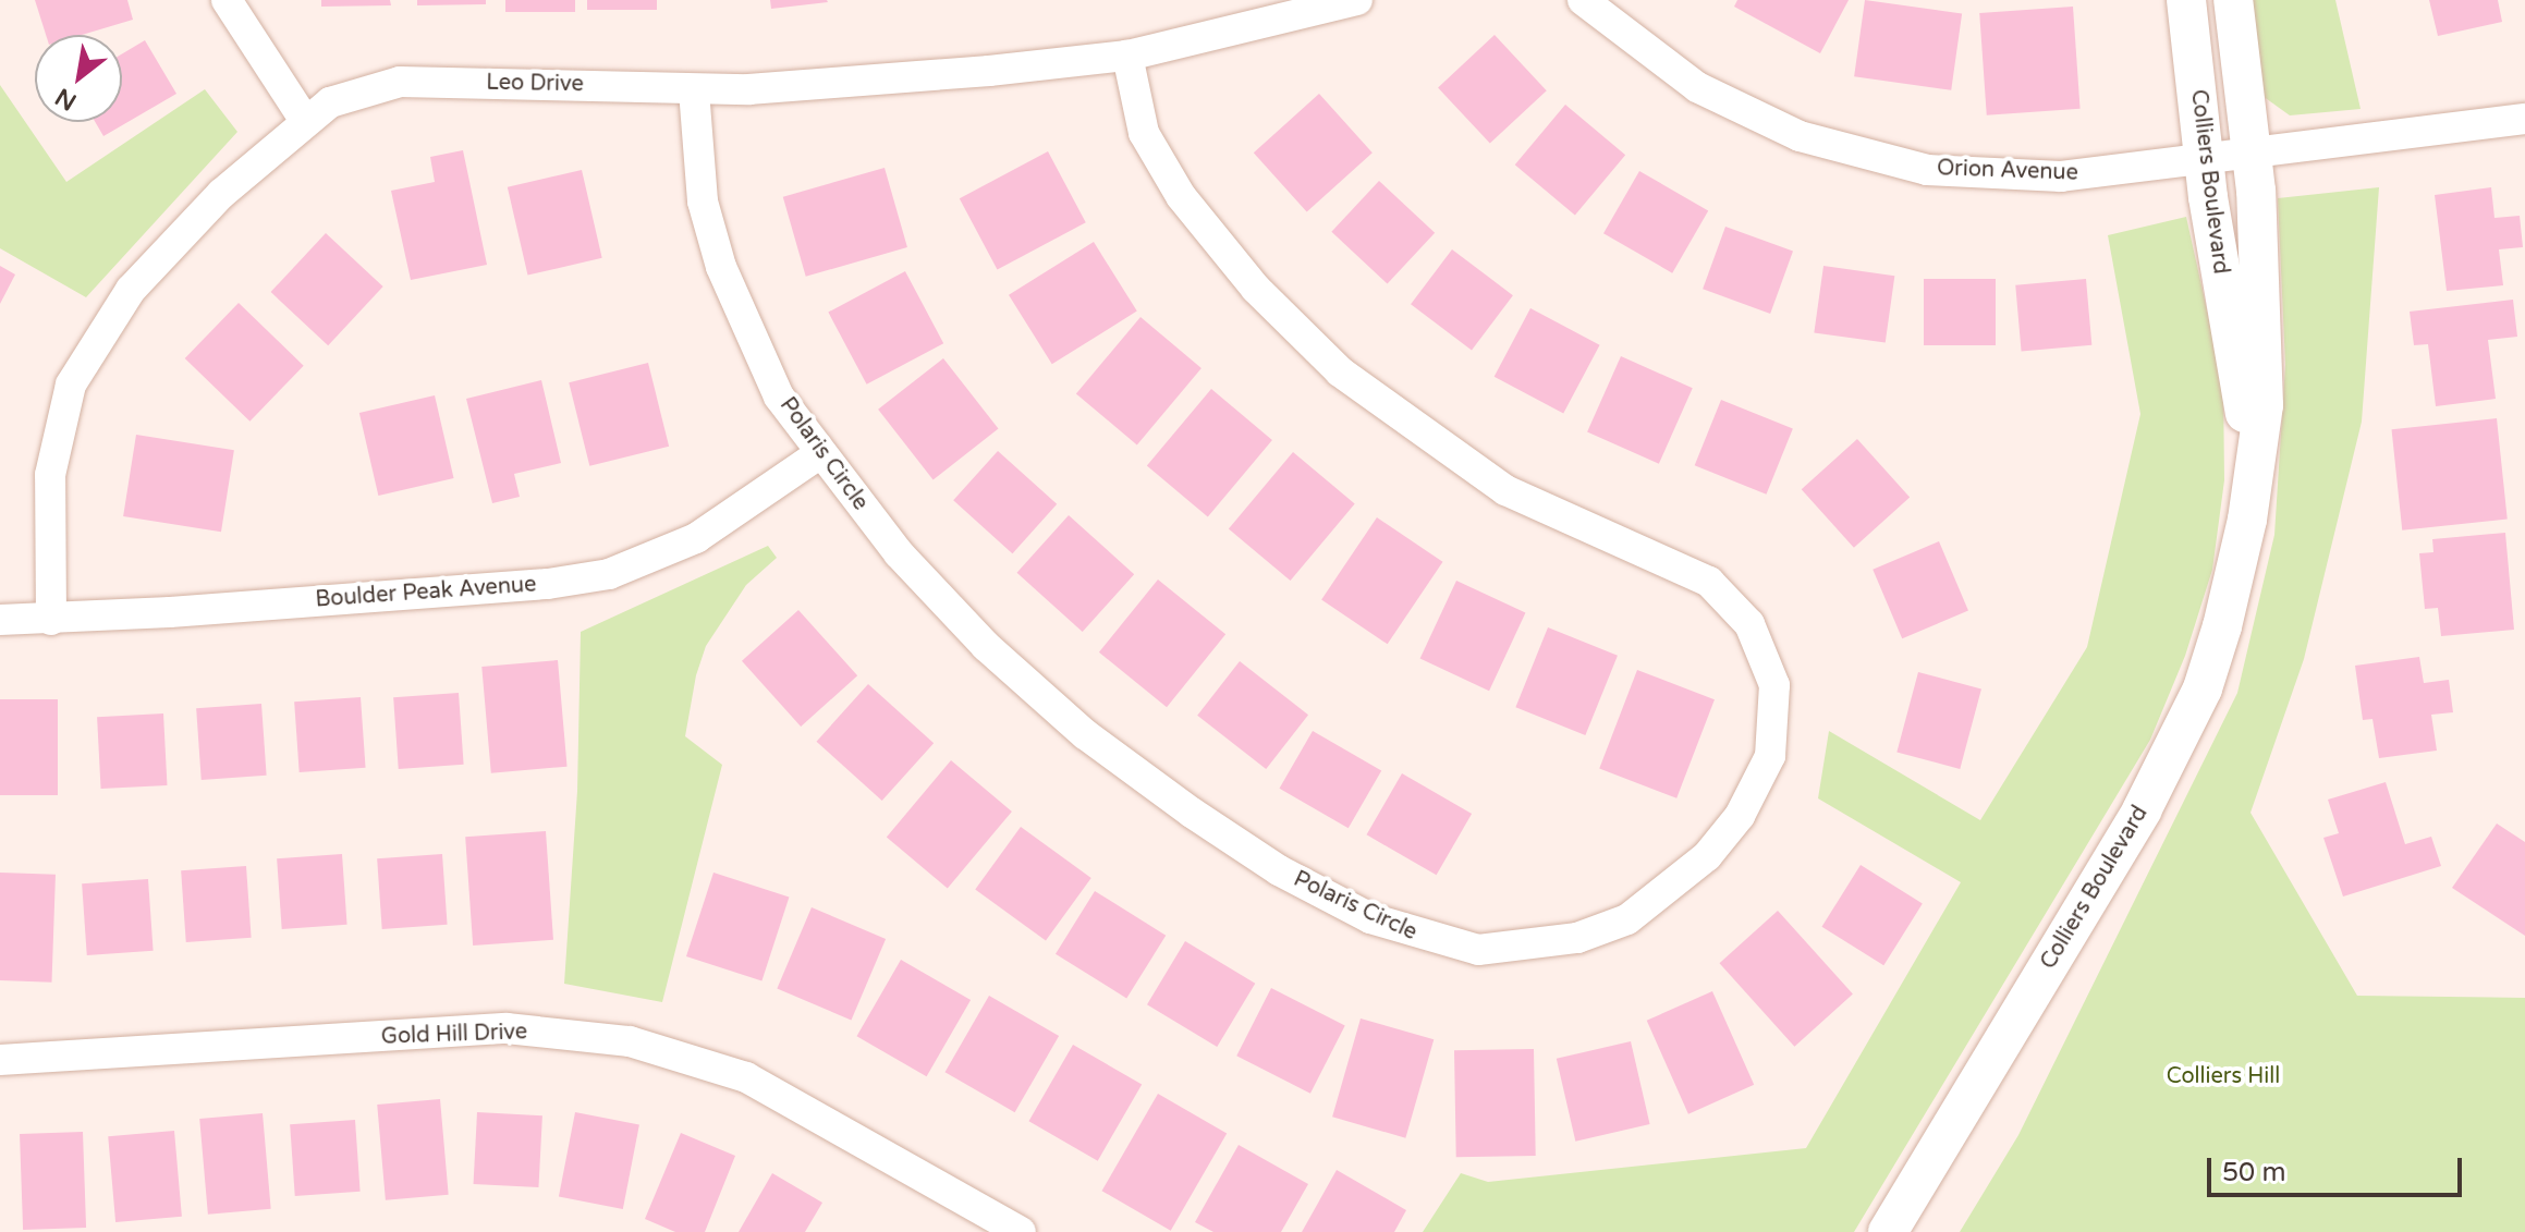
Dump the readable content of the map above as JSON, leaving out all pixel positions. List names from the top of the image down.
{
  "streets": {
    "street": [
      "Leo Drive",
      "Orion Avenue",
      "Colliers Boulevard",
      "Polaris Circle",
      "Boulder Peak Avenue",
      "Gold Hill Drive"
    ]
  },
  "crossings": [
    ["Leo Drive", "Polaris Circle"],
    ["Leo Drive", "Boulder Peak Avenue"],
    ["Orion Avenue", "Colliers Boulevard"],
    ["Polaris Circle", "Boulder Peak Avenue"]
  ],
  "parks": ["Colliers Hill"],
  "scale_bar": "50 m",
  "north": "bottom left"
}
